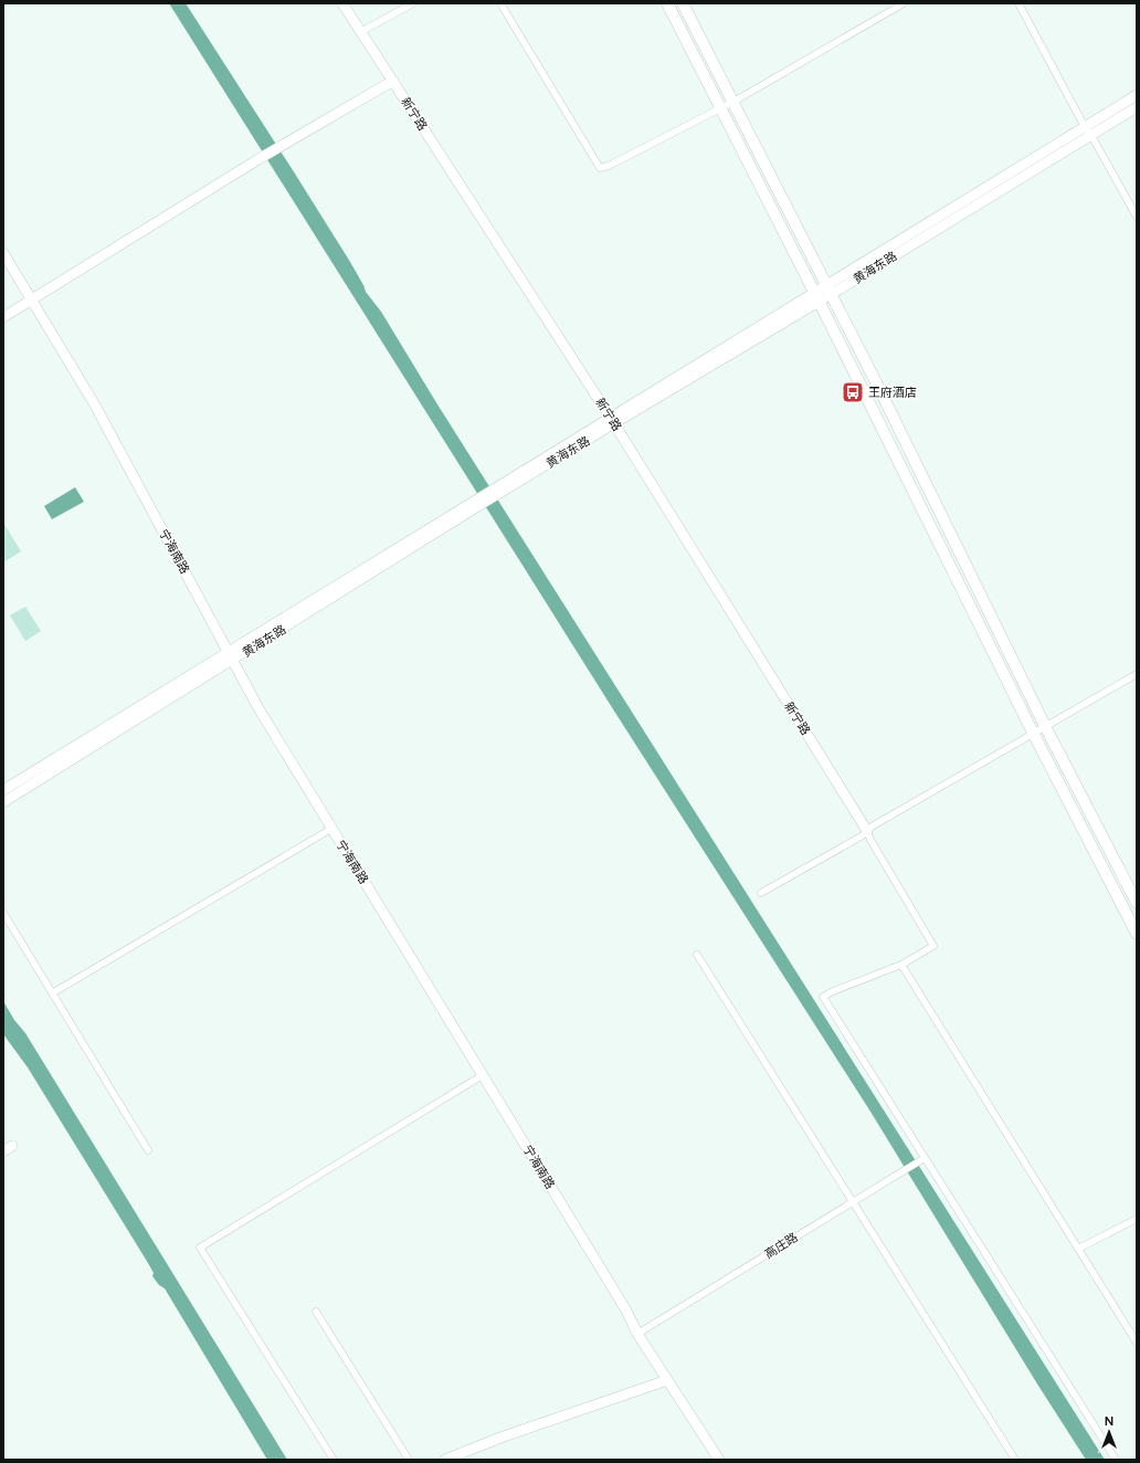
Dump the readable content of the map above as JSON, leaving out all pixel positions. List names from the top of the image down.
{
  "streets": {
    "street": [
      "新宁路",
      "黄海东路",
      "宁海南路",
      "高庄路"
    ]
  },
  "crossings": [
    ["新宁路", "黄海东路"],
    ["黄海东路", "宁海南路"],
    ["宁海南路", "高庄路"]
  ],
  "places": {
    "bus stop": ["王府酒店"]
  },
  "north": "top"
}
